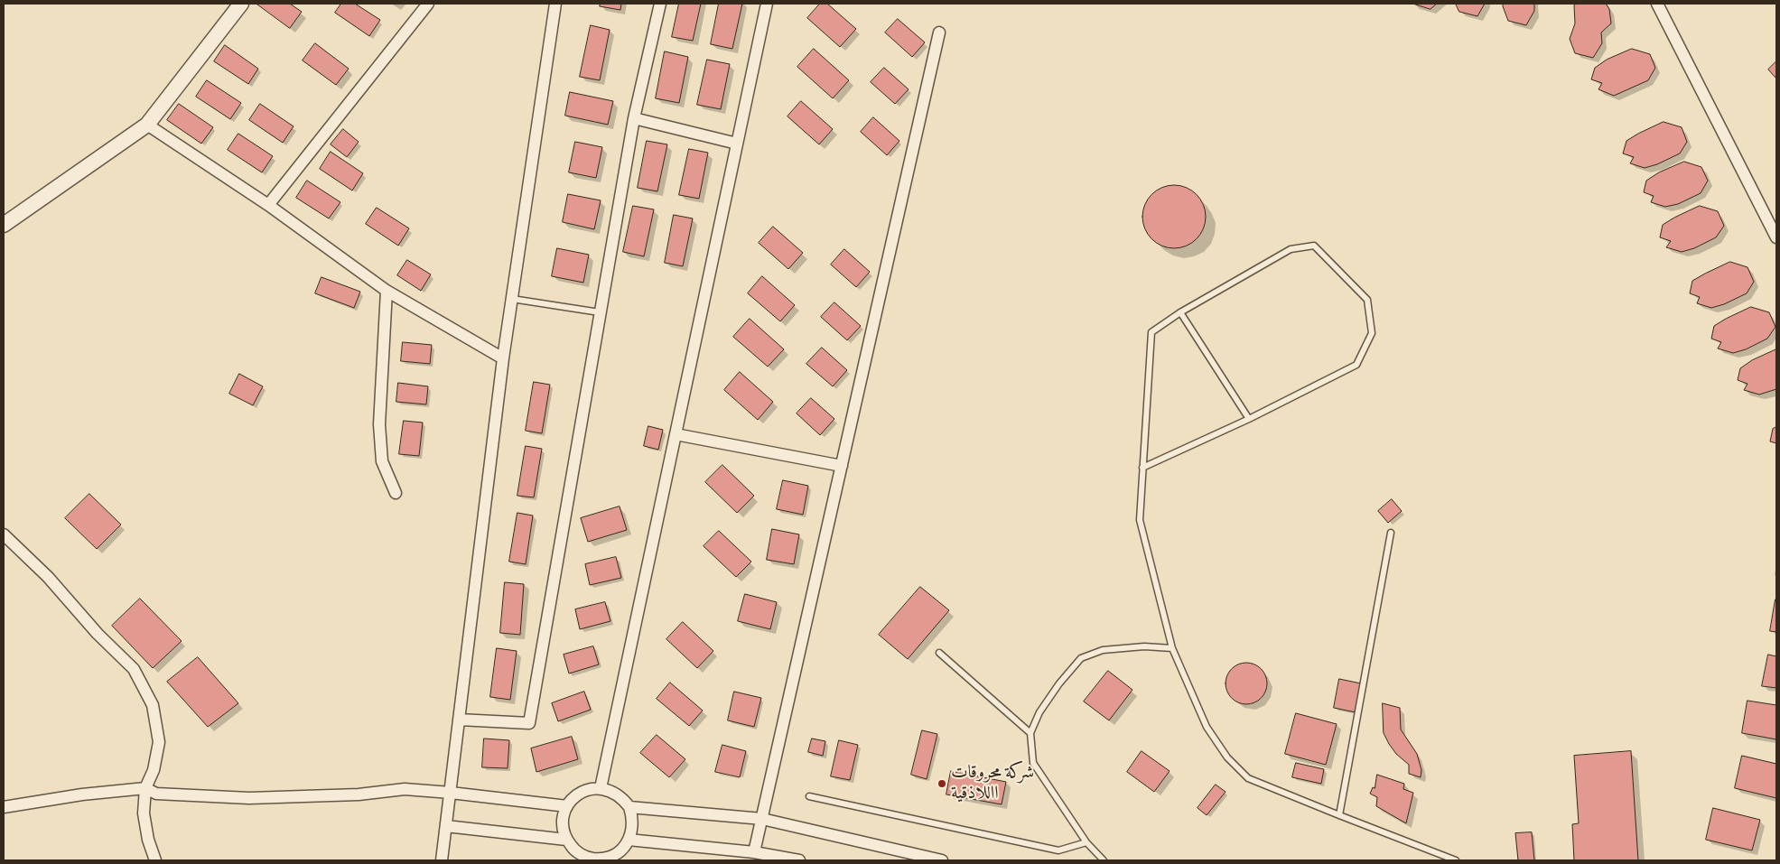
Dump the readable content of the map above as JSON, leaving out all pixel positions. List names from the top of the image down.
{
  "places": ["شركة محروقات االلاذقية"]
}
